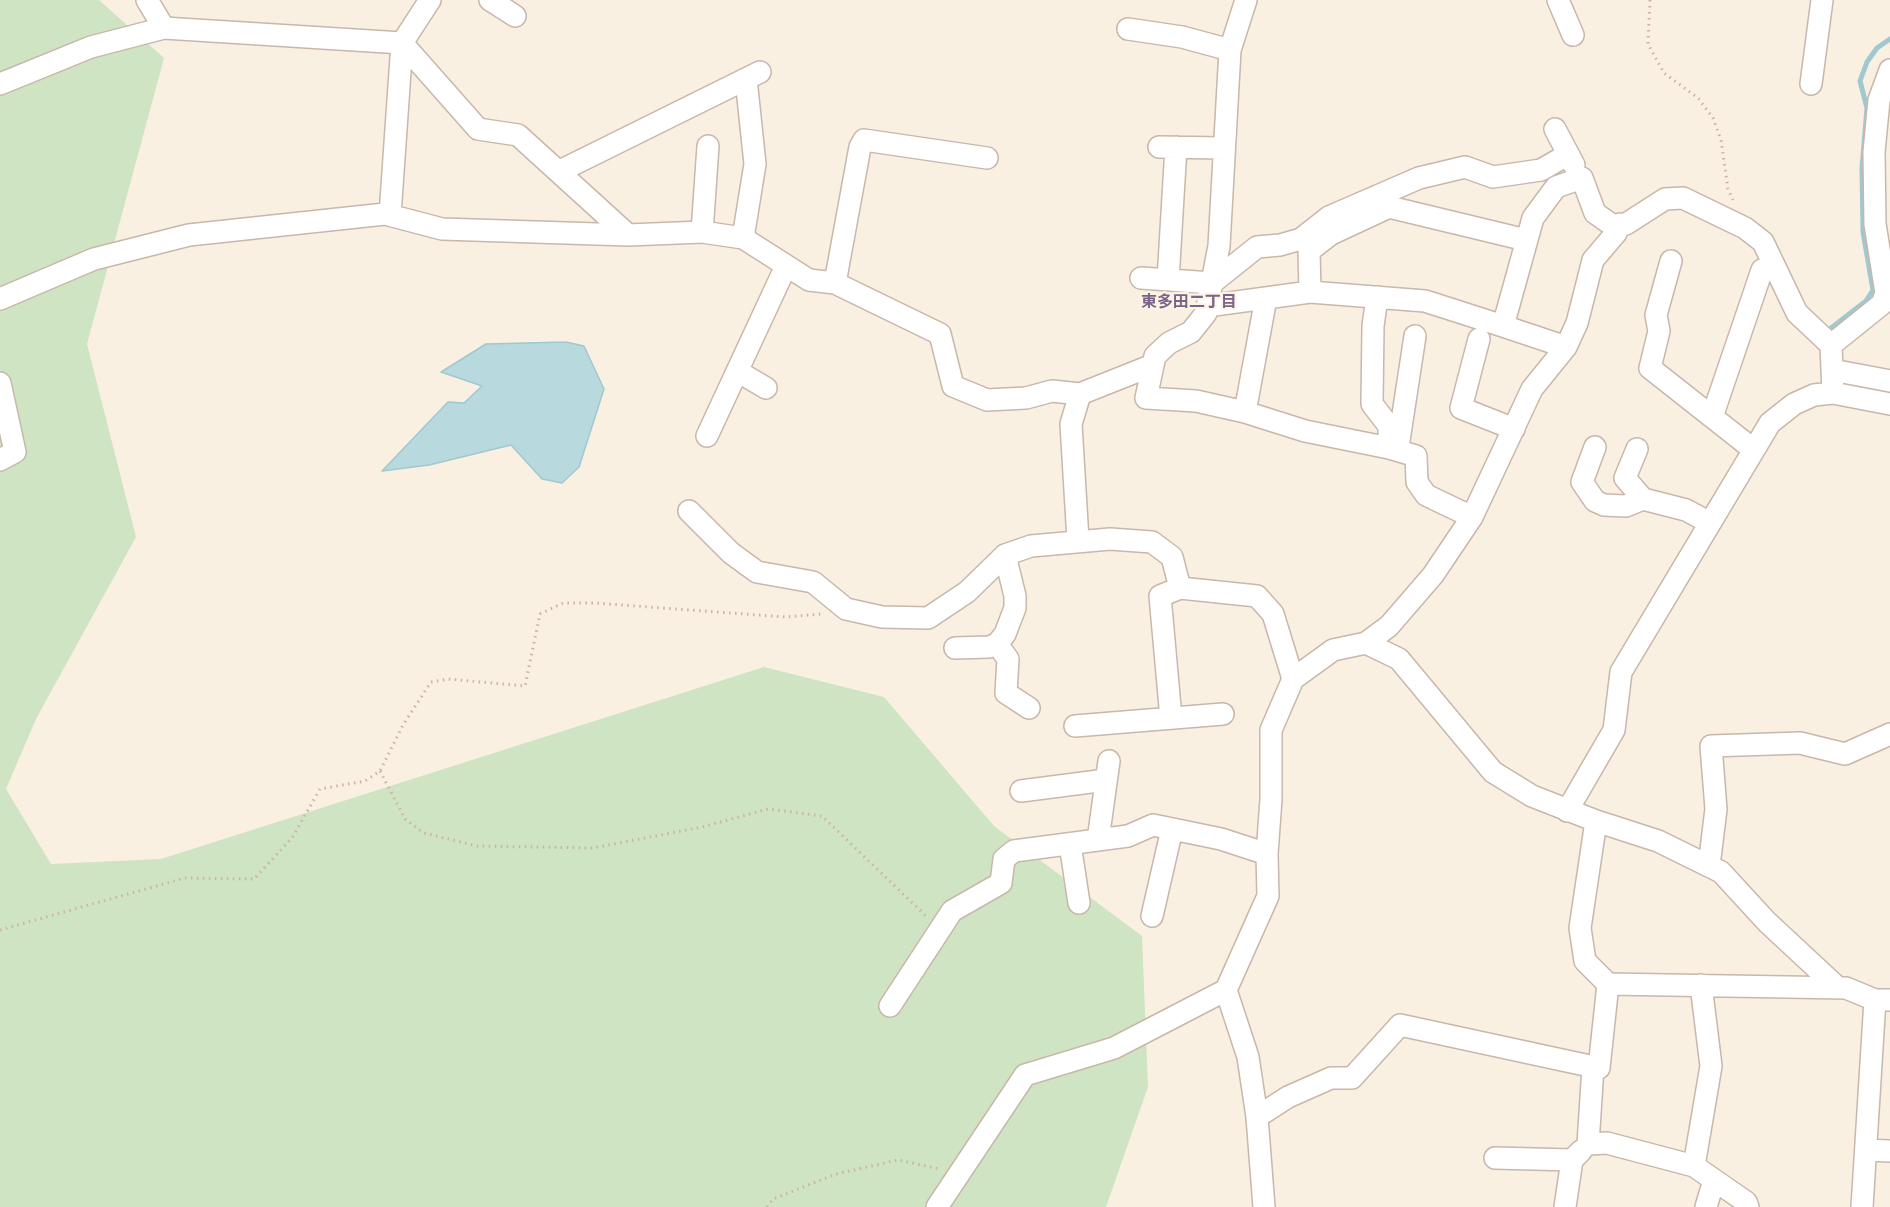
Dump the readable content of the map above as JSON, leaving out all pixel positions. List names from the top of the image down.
{
  "districts": ["東多田二丁目"]
}
